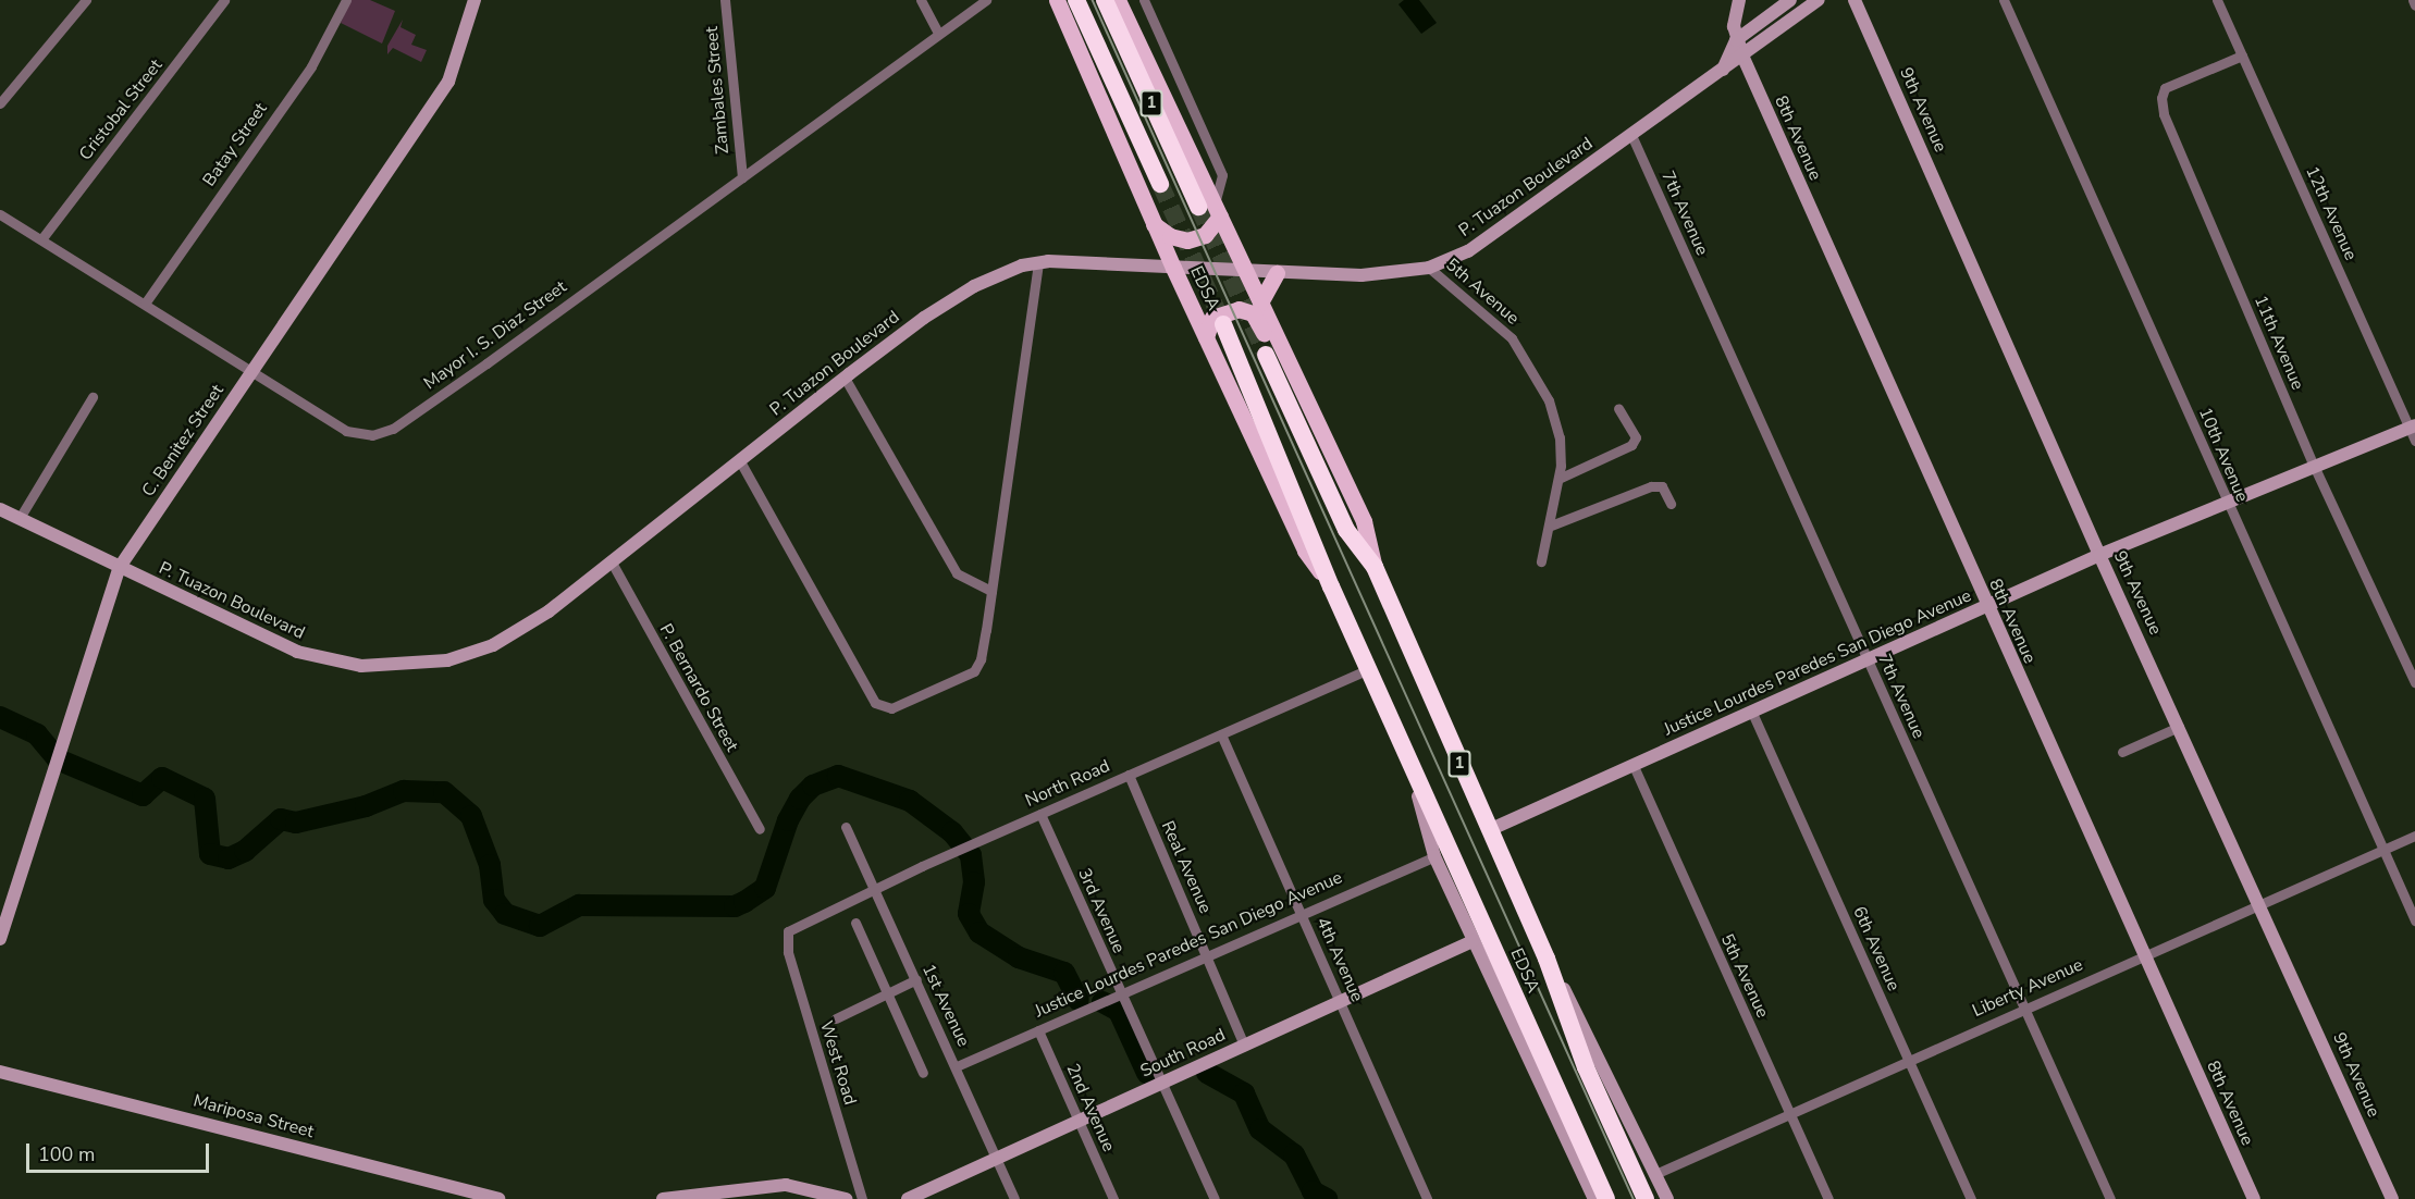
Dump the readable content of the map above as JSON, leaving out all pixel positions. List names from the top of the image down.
{
  "streets": {
    "highway": ["1", "EDSA"],
    "street": [
      "Zambales Street",
      "Cristobal Street",
      "9th Avenue",
      "8th Avenue",
      "Batay Street",
      "P. Tuazon Boulevard",
      "7th Avenue",
      "12th Avenue",
      "5th Avenue",
      "Mayor I. S. Diaz Street",
      "11th Avenue",
      "C. Benitez Street",
      "10th Avenue",
      "Justice Lourdes Paredes San Diego Avenue",
      "P. Bernardo Street",
      "North Road",
      "Real Avenue",
      "3rd Avenue",
      "6th Avenue",
      "4th Avenue",
      "Liberty Avenue",
      "1st Avenue",
      "South Road",
      "West Road",
      "2nd Avenue",
      "Mariposa Street"
    ]
  },
  "crossings": [
    ["Zambales Street", "Mayor I. S. Diaz Street"],
    ["Cristobal Street", "Mayor I. S. Diaz Street"],
    ["9th Avenue", "Justice Lourdes Paredes San Diego Avenue"],
    ["9th Avenue", "Liberty Avenue"],
    ["8th Avenue", "P. Tuazon Boulevard"],
    ["8th Avenue", "Justice Lourdes Paredes San Diego Avenue"],
    ["8th Avenue", "Liberty Avenue"],
    ["Batay Street", "Mayor I. S. Diaz Street"],
    ["P. Tuazon Boulevard", "7th Avenue"],
    ["P. Tuazon Boulevard", "EDSA"],
    ["P. Tuazon Boulevard", "5th Avenue"],
    ["P. Tuazon Boulevard", "C. Benitez Street"],
    ["P. Tuazon Boulevard", "P. Bernardo Street"],
    ["7th Avenue", "Justice Lourdes Paredes San Diego Avenue"],
    ["7th Avenue", "Liberty Avenue"],
    ["12th Avenue", "11th Avenue"],
    ["12th Avenue", "Justice Lourdes Paredes San Diego Avenue"],
    ["EDSA", "Justice Lourdes Paredes San Diego Avenue"],
    ["EDSA", "North Road"],
    ["EDSA", "Liberty Avenue"],
    ["EDSA", "South Road"],
    ["5th Avenue", "Justice Lourdes Paredes San Diego Avenue"],
    ["5th Avenue", "Liberty Avenue"],
    ["Mayor I. S. Diaz Street", "C. Benitez Street"],
    ["11th Avenue", "Justice Lourdes Paredes San Diego Avenue"],
    ["10th Avenue", "Justice Lourdes Paredes San Diego Avenue"],
    ["10th Avenue", "Liberty Avenue"],
    ["Justice Lourdes Paredes San Diego Avenue", "Real Avenue"],
    ["Justice Lourdes Paredes San Diego Avenue", "3rd Avenue"],
    ["Justice Lourdes Paredes San Diego Avenue", "6th Avenue"],
    ["Justice Lourdes Paredes San Diego Avenue", "4th Avenue"],
    ["Justice Lourdes Paredes San Diego Avenue", "1st Avenue"],
    ["Justice Lourdes Paredes San Diego Avenue", "2nd Avenue"],
    ["North Road", "Real Avenue"],
    ["North Road", "3rd Avenue"],
    ["North Road", "4th Avenue"],
    ["North Road", "1st Avenue"],
    ["North Road", "West Road"],
    ["Real Avenue", "South Road"],
    ["3rd Avenue", "South Road"],
    ["6th Avenue", "Liberty Avenue"],
    ["4th Avenue", "South Road"],
    ["1st Avenue", "South Road"],
    ["South Road", "2nd Avenue"]
  ],
  "scale_bar": "100 m"
}
